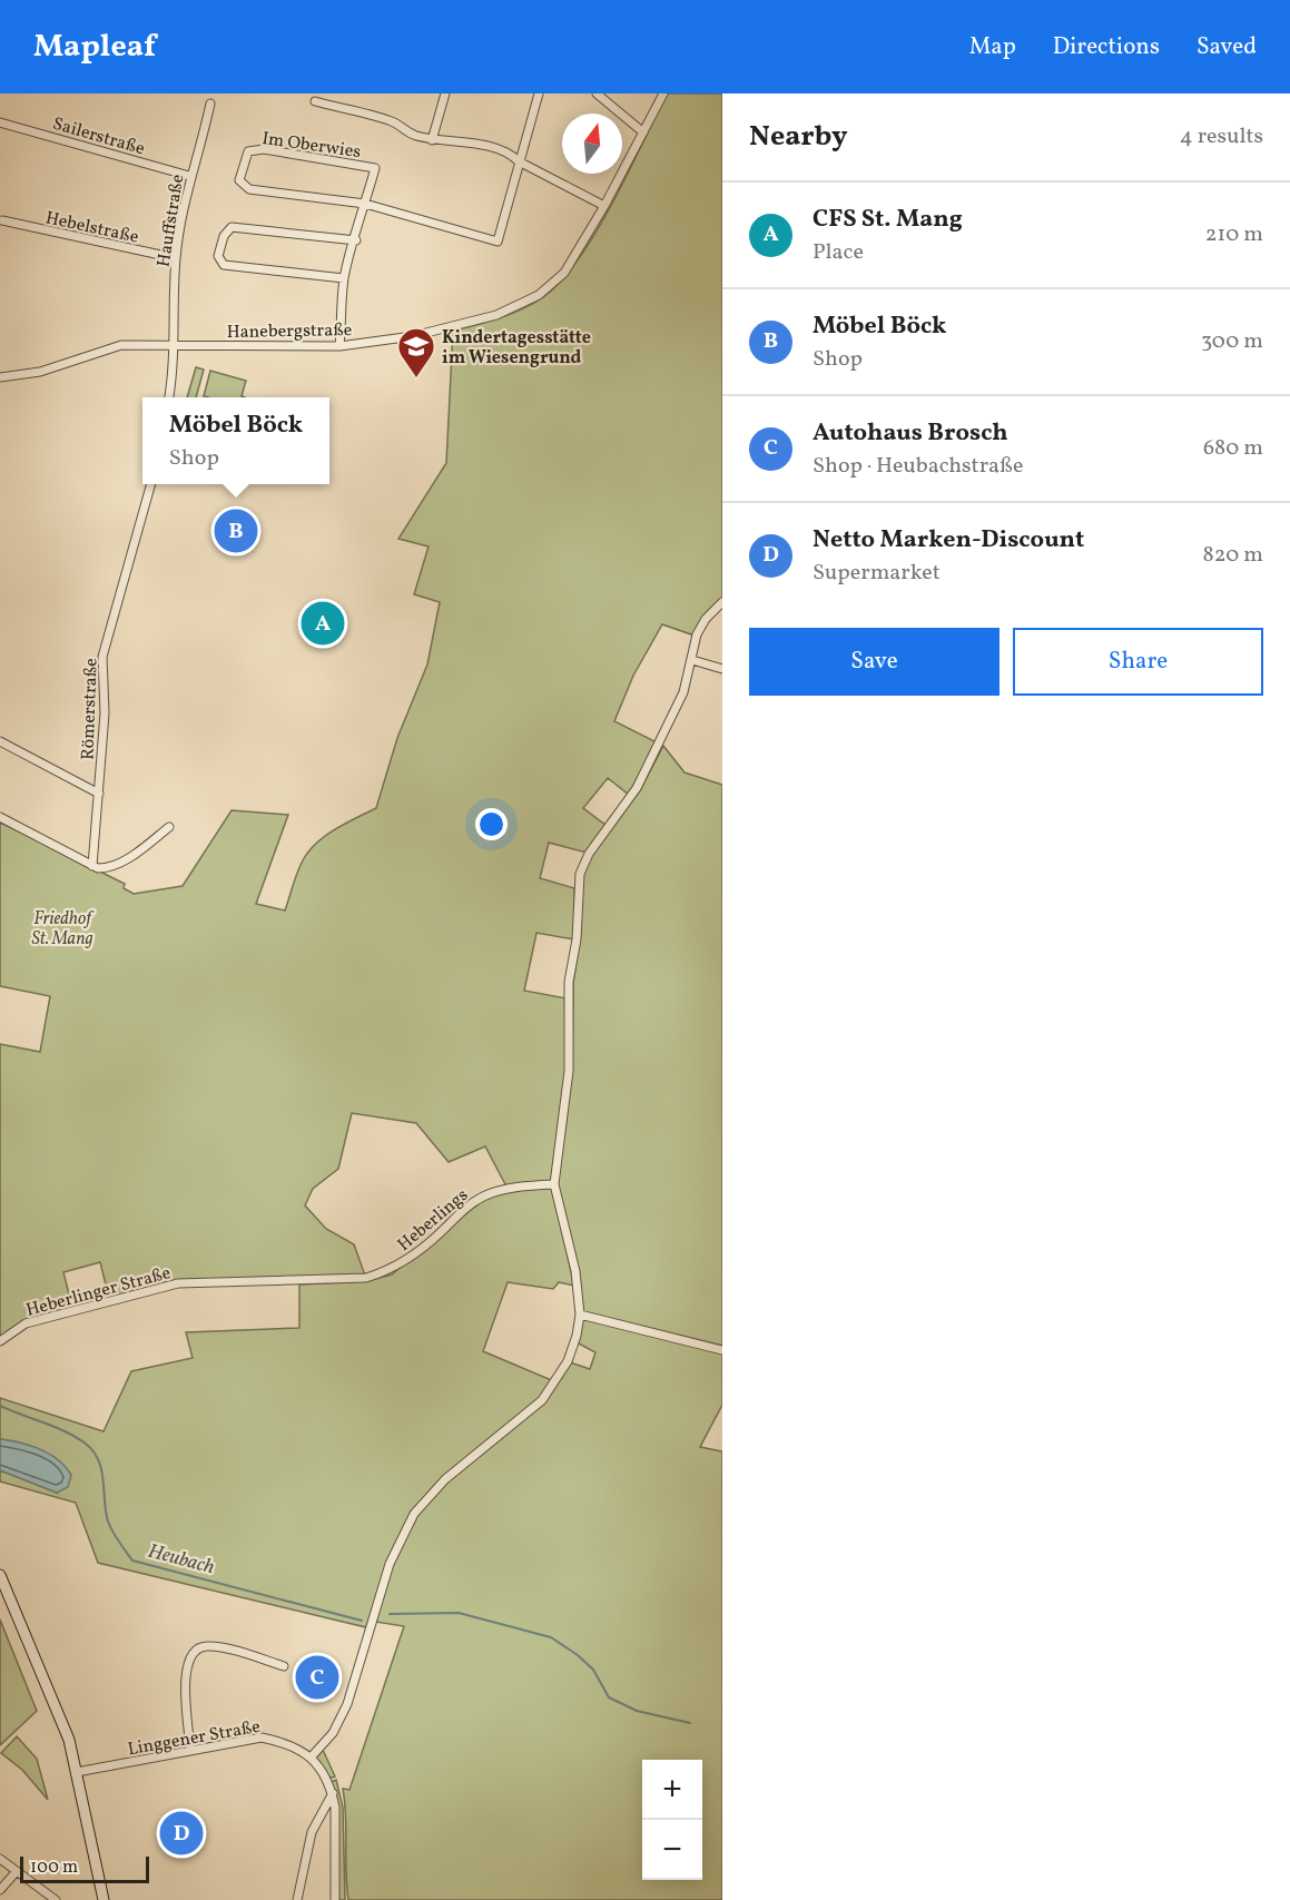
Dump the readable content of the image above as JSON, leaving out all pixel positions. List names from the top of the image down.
{
  "streets": {
    "street": [
      "Sailerstraße",
      "Im Oberwies",
      "Hauffstraße",
      "Hebelstraße",
      "Hanebergstraße",
      "Römerstraße",
      "Heberlings",
      "Heberlinger Straße",
      "Linggener Straße"
    ]
  },
  "crossings": [
    ["Sailerstraße", "Hauffstraße"],
    ["Im Oberwies", "Hanebergstraße"],
    ["Hauffstraße", "Hebelstraße"],
    ["Hauffstraße", "Hanebergstraße"],
    ["Heberlings", "Heberlinger Straße"]
  ],
  "water": ["Heubach"],
  "parks": ["Friedhof St. Mang"],
  "places": {
    "school or university": ["Kindertagesstätte im Wiesengrund"]
  },
  "scale_bar": "100 m",
  "north": "top",
  "page": {
    "header": "Mapleaf",
    "nav": ["Map", "Directions", "Saved"],
    "heading": ["Nearby", "4 results"],
    "list": [
      {
        "mark": "A",
        "name": "CFS St. Mang",
        "note": "Place",
        "value": "210 m"
      },
      {
        "mark": "B",
        "name": "Möbel Böck",
        "note": "Shop",
        "value": "300 m"
      },
      {
        "mark": "C",
        "name": "Autohaus Brosch",
        "note": "Shop · Heubachstraße",
        "value": "680 m"
      },
      {
        "mark": "D",
        "name": "Netto Marken-Discount",
        "note": "Supermarket",
        "value": "820 m"
      }
    ],
    "popup": ["Möbel Böck", "Shop"],
    "pins": [
      "B",
      "A",
      "C",
      "D"
    ],
    "buttons": ["Save", "Share"],
    "map_buttons": ["+", "−"],
    "scale": "100 m"
  }
}
